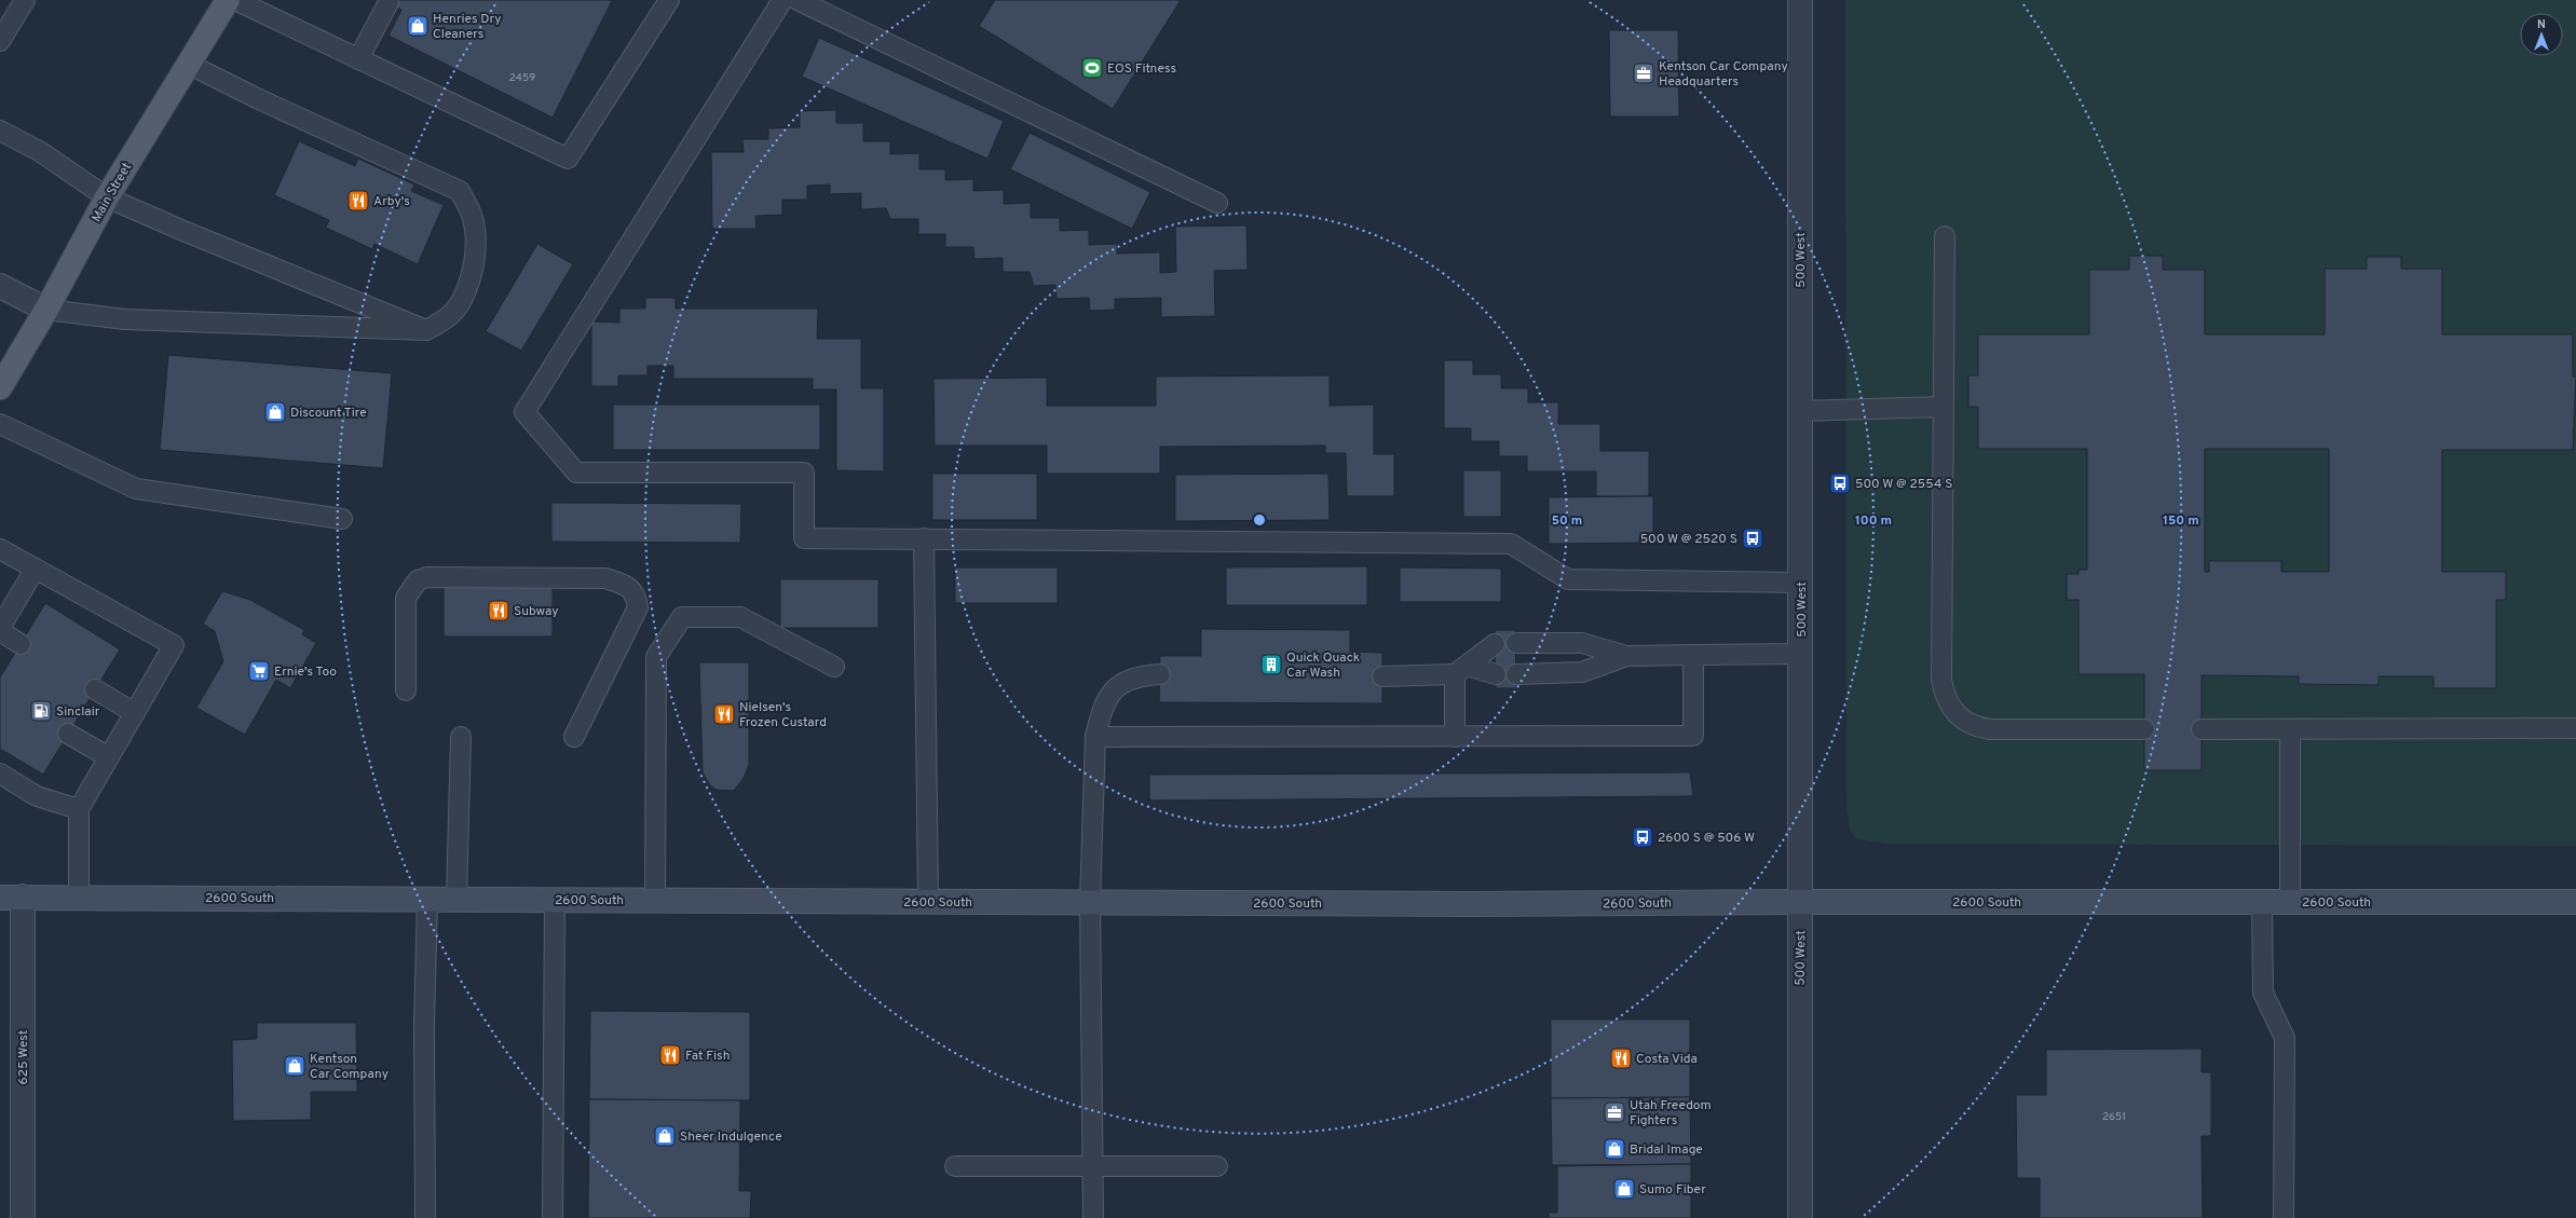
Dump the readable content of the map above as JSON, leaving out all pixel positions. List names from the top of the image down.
{
  "streets": {
    "main road": ["Main Street", "2600 South"],
    "street": ["500 West", "625 West"]
  },
  "crossings": [
    ["500 West", "2600 South"],
    ["2600 South", "625 West"]
  ],
  "places": {
    "shop": [
      "Henries Dry Cleaners",
      "Discount Tire",
      "Kentson Car Company",
      "Sheer Indulgence",
      "Bridal Image",
      "Sumo Fiber"
    ],
    "sports": ["EOS Fitness"],
    "office": ["Kentson Car Company Headquarters", "Utah Freedom Fighters"],
    "restaurant": [
      "Arby's",
      "Subway",
      "Nielsen's Frozen Custard",
      "Fat Fish",
      "Costa Vida"
    ],
    "bus stop": ["500 W @ 2554 S", "500 W @ 2520 S", "2600 S @ 506 W"],
    "building": ["Quick Quack Car Wash"],
    "supermarket": ["Ernie's Too"],
    "fuel station": ["Sinclair"]
  },
  "house_numbers": ["2459", "2651"],
  "north": "top",
  "rings": ["50 m", "100 m", "150 m"]
}
